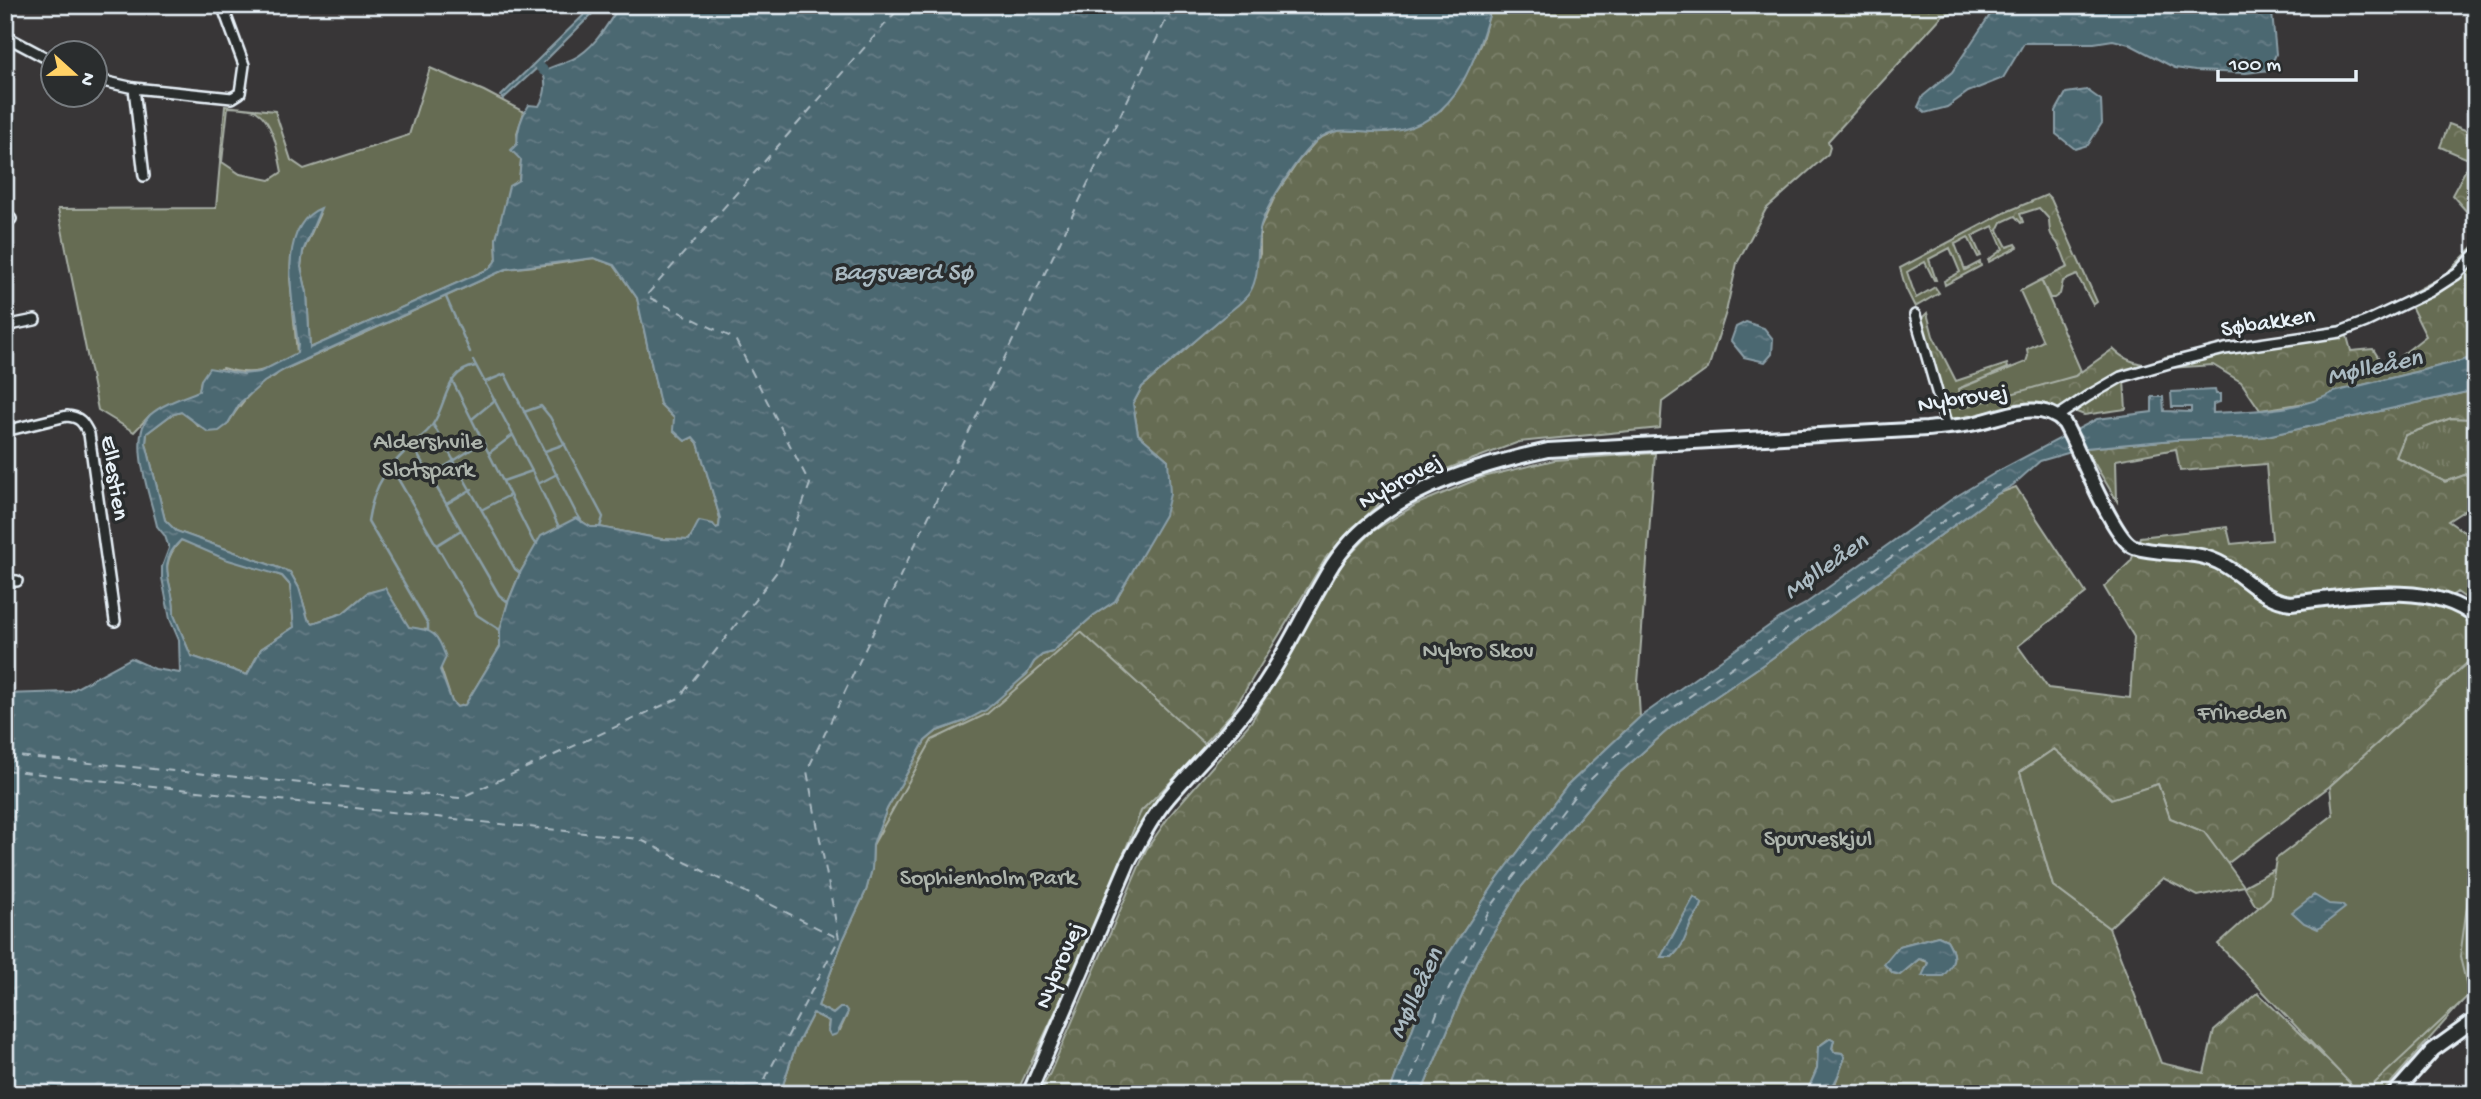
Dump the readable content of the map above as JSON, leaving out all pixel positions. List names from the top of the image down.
{
  "streets": {
    "street": ["Søbakken", "Nybrovej", "Ellestien"]
  },
  "crossings": [
    ["Søbakken", "Nybrovej"]
  ],
  "water": ["Bagsværd Sø", "Mølleåen"],
  "parks": [
    "Aldershvile Slotspark",
    "Nybro Skov",
    "Friheden",
    "Spurveskjul",
    "Sophienholm Park"
  ],
  "scale_bar": "100 m",
  "north": "right"
}
